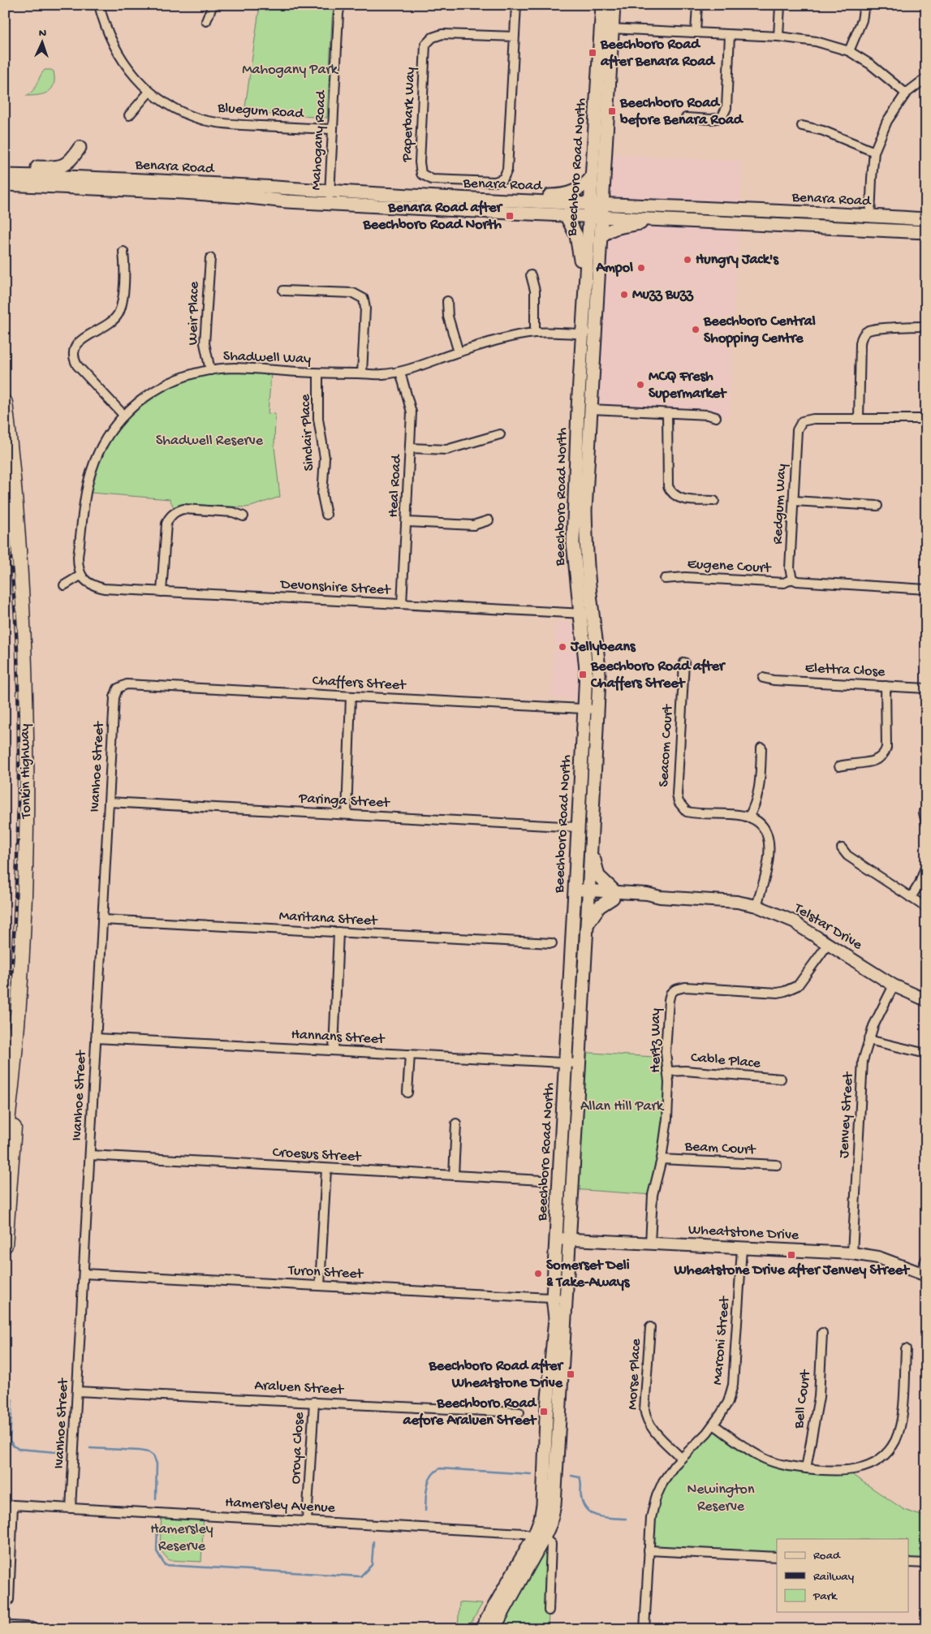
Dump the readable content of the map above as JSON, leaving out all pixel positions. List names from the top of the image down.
{
  "streets": {
    "highway": ["Tonkin Highway"],
    "main road": ["Benara Road", "Beechboro Road North"],
    "street": [
      "Bluegum Road",
      "Paperbark Way",
      "Mahogany Road",
      "Weir Place",
      "Shadwell Way",
      "Sinclair Place",
      "Heal Road",
      "Redgum Way",
      "Eugene Court",
      "Devonshire Street",
      "Elettra Close",
      "Chaffers Street",
      "Seacom Court",
      "Ivanhoe Street",
      "Paringa Street",
      "Maritana Street",
      "Telstar Drive",
      "Hannans Street",
      "Hertz Way",
      "Cable Place",
      "Jenvey Street",
      "Beam Court",
      "Croesus Street",
      "Wheatstone Drive",
      "Turon Street",
      "Marconi Street",
      "Morse Place",
      "Araluen Street",
      "Bell Court",
      "Oroya Close",
      "Hamersley Avenue"
    ]
  },
  "crossings": [
    ["Bluegum Road", "Mahogany Road"],
    ["Mahogany Road", "Benara Road"],
    ["Benara Road", "Beechboro Road North"],
    ["Beechboro Road North", "Shadwell Way"],
    ["Beechboro Road North", "Devonshire Street"],
    ["Beechboro Road North", "Chaffers Street"],
    ["Beechboro Road North", "Paringa Street"],
    ["Beechboro Road North", "Telstar Drive"],
    ["Beechboro Road North", "Hannans Street"],
    ["Beechboro Road North", "Wheatstone Drive"],
    ["Beechboro Road North", "Turon Street"],
    ["Beechboro Road North", "Hamersley Avenue"],
    ["Weir Place", "Shadwell Way"],
    ["Shadwell Way", "Sinclair Place"],
    ["Shadwell Way", "Heal Road"],
    ["Shadwell Way", "Devonshire Street"],
    ["Heal Road", "Devonshire Street"],
    ["Redgum Way", "Eugene Court"],
    ["Chaffers Street", "Ivanhoe Street"],
    ["Ivanhoe Street", "Paringa Street"],
    ["Ivanhoe Street", "Maritana Street"],
    ["Ivanhoe Street", "Hannans Street"],
    ["Ivanhoe Street", "Croesus Street"],
    ["Ivanhoe Street", "Turon Street"],
    ["Ivanhoe Street", "Araluen Street"],
    ["Ivanhoe Street", "Hamersley Avenue"],
    ["Telstar Drive", "Hertz Way"],
    ["Telstar Drive", "Jenvey Street"],
    ["Hertz Way", "Cable Place"],
    ["Hertz Way", "Beam Court"],
    ["Hertz Way", "Wheatstone Drive"],
    ["Jenvey Street", "Wheatstone Drive"],
    ["Wheatstone Drive", "Marconi Street"],
    ["Marconi Street", "Morse Place"],
    ["Araluen Street", "Oroya Close"],
    ["Oroya Close", "Hamersley Avenue"]
  ],
  "parks": [
    "Mahogany Park",
    "Shadwell Reserve",
    "Allan Hill Park",
    "Newington Reserve",
    "Hamersley Reserve"
  ],
  "places": {
    "transit": [
      "Beechboro Road after Benara Road",
      "Beechboro Road before Benara Road",
      "Benara Road after Beechboro Road North",
      "Beechboro Road after Chaffers Street",
      "Wheatstone Drive after Jenvey Street",
      "Beechboro Road after Wheatstone Drive",
      "Beechboro Road aefore Araluen Street"
    ],
    "other": [
      "Hungry Jack's",
      "Ampol",
      "Muzz Buzz",
      "Beechboro Central Shopping Centre",
      "MCQ Fresh Supermarket",
      "Jellybeans",
      "Somerset Deli & Take-Aways"
    ]
  },
  "legend": ["Road", "Railway", "Park"],
  "north": "top"
}
